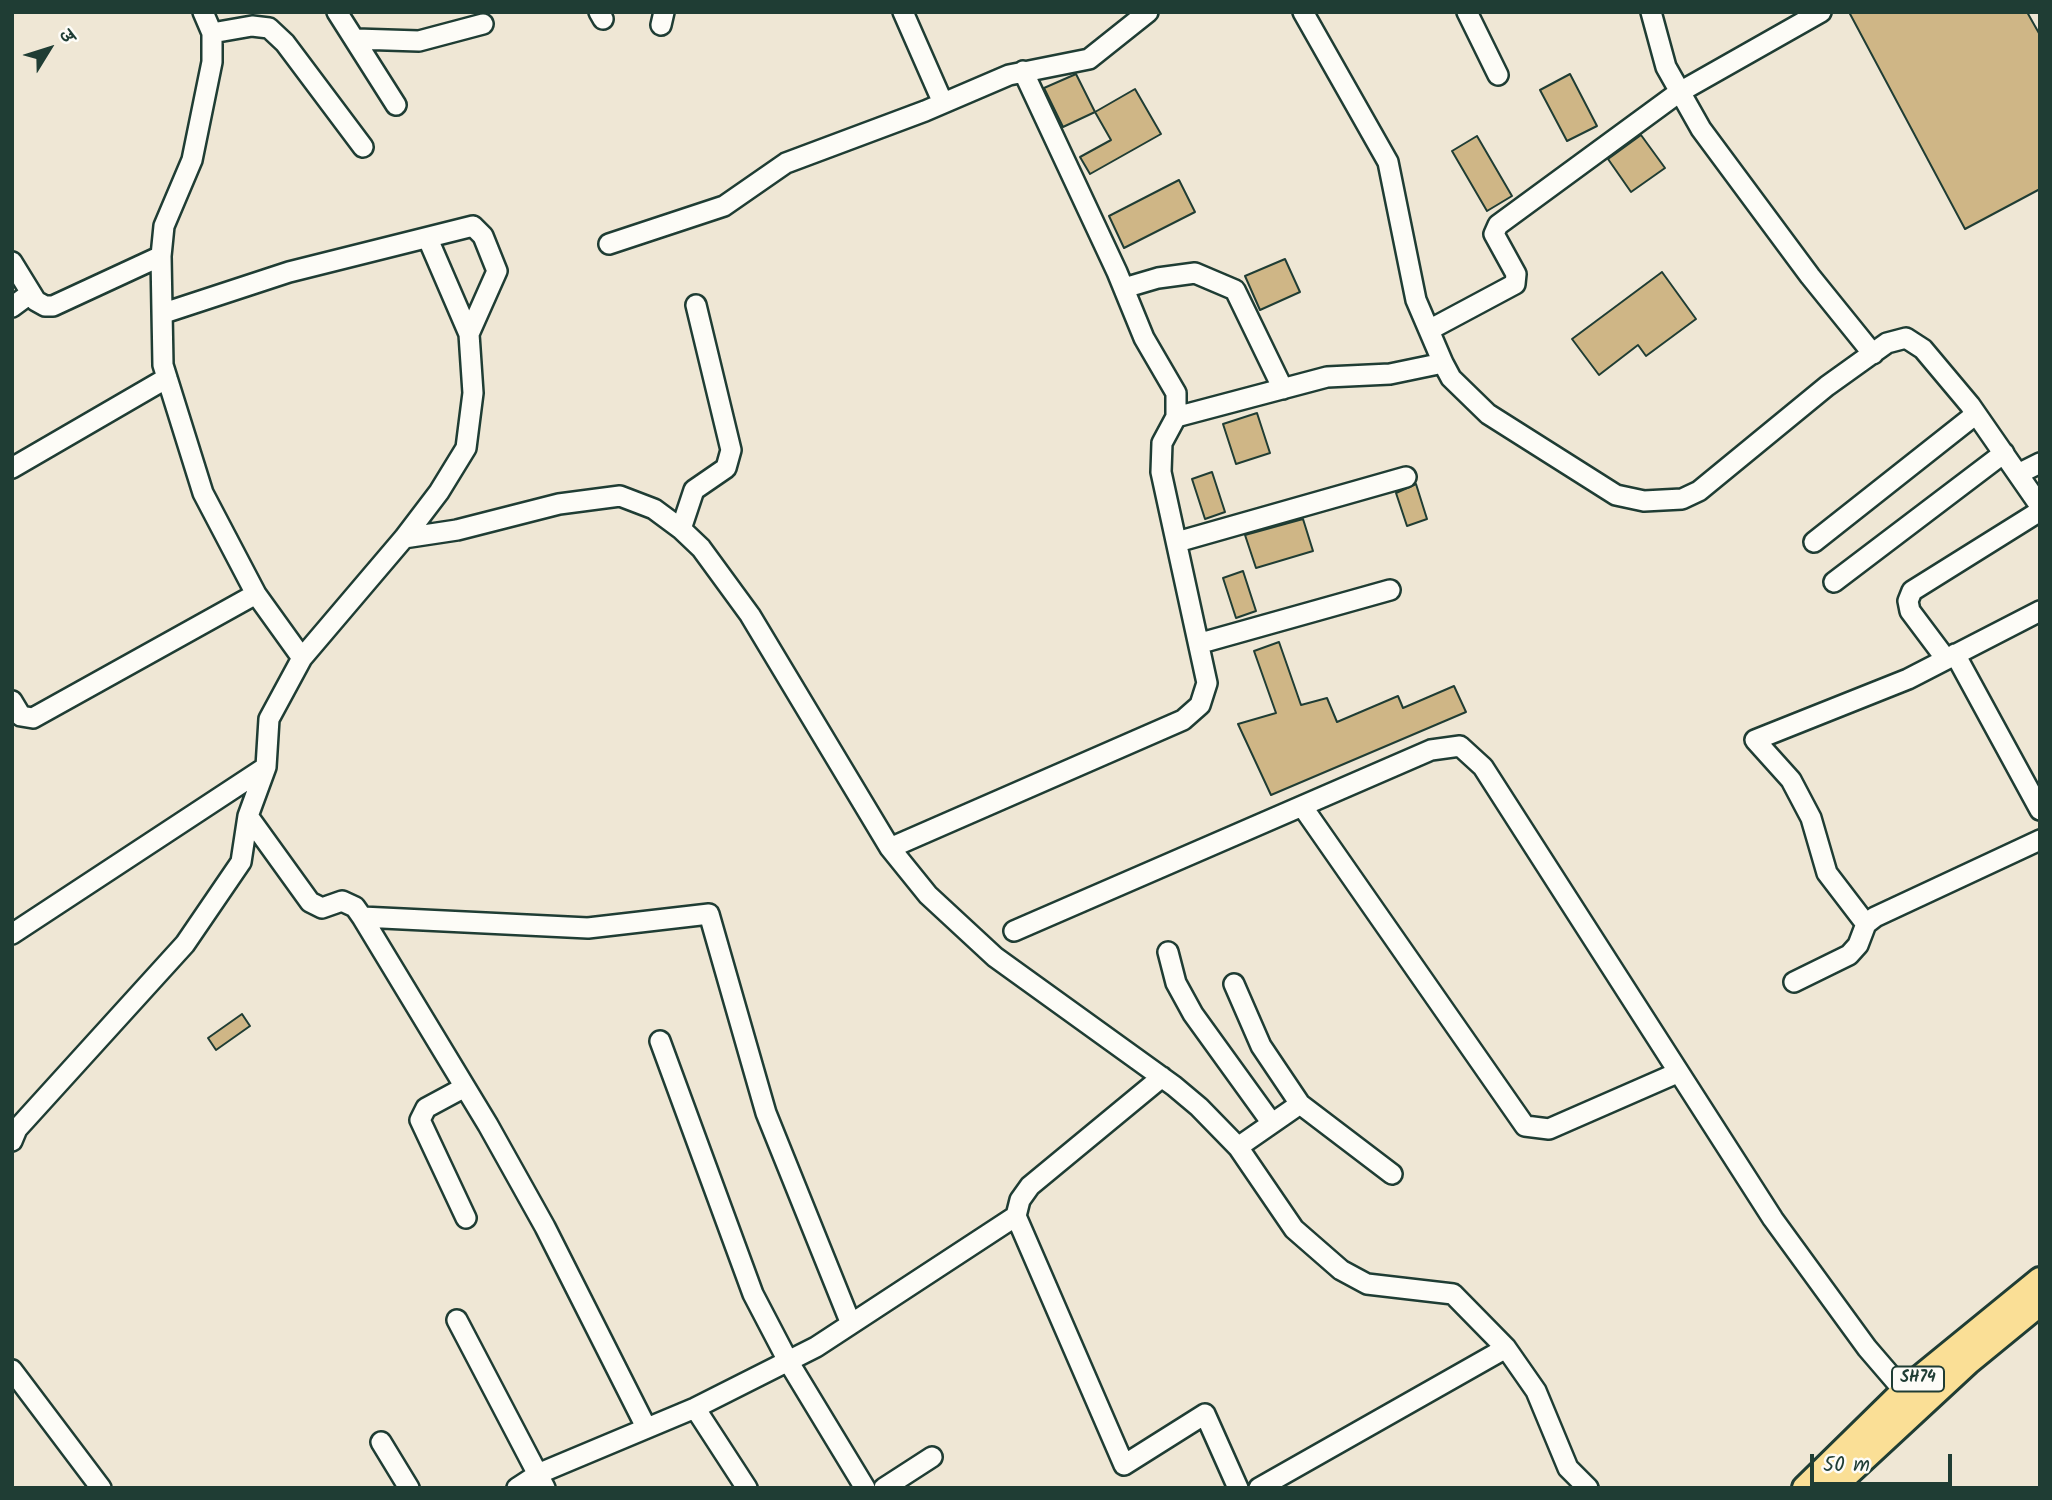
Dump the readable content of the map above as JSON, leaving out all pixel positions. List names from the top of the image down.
{
  "streets": {
    "main road": ["SH74"]
  },
  "scale_bar": "50 m",
  "north": "top right"
}
